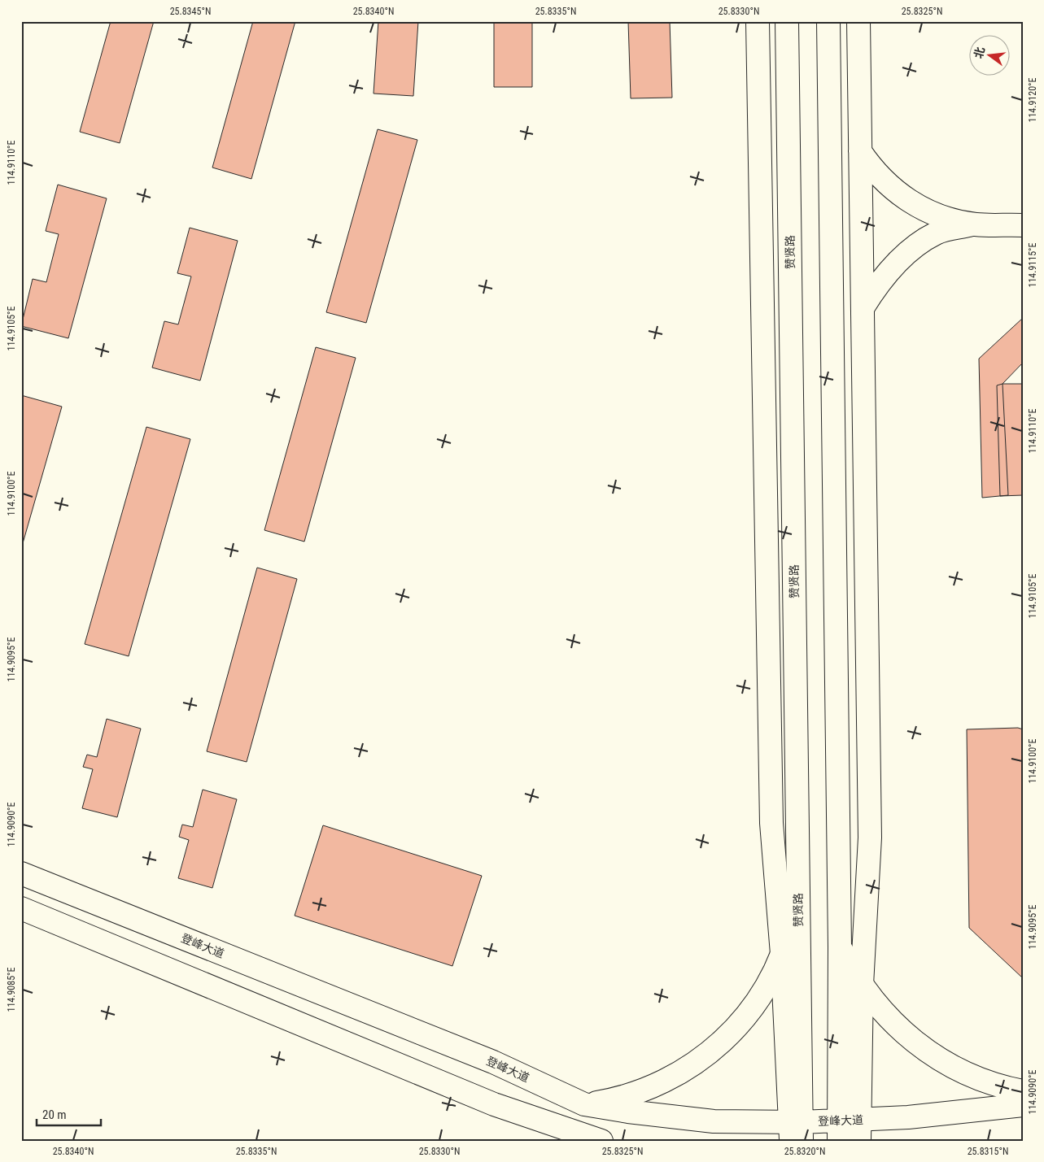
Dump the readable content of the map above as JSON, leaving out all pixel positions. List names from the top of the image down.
{
  "streets": {
    "main road": ["赞贤路", "登峰大道"]
  },
  "crossings": [
    ["赞贤路", "登峰大道"]
  ],
  "scale_bar": "20 m",
  "north": "left",
  "coordinates": [
    "25.8345°N",
    "25.8340°N",
    "25.8335°N",
    "25.8330°N",
    "25.8325°N",
    "114.9120°E",
    "114.9110°E",
    "114.9115°E",
    "114.9105°E",
    "114.9100°E",
    "114.9095°E",
    "114.9090°E",
    "114.9085°E",
    "25.8320°N",
    "25.8315°N"
  ]
}
